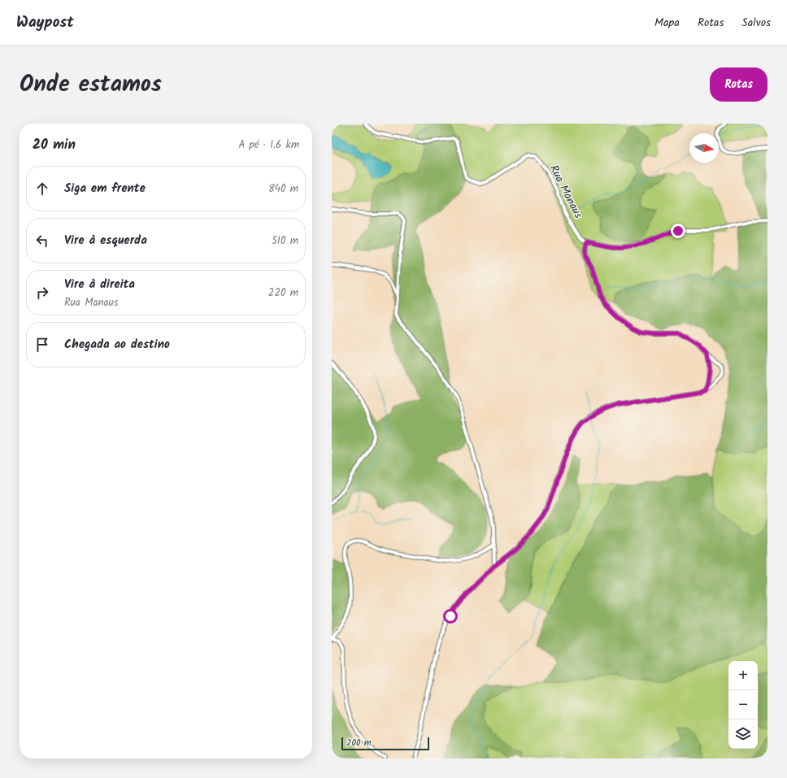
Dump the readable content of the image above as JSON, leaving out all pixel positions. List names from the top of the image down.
{
  "streets": {
    "street": ["Rua Manaus"]
  },
  "scale_bar": "200 m",
  "north": "right",
  "page": {
    "header": "Waypost",
    "nav": ["Mapa", "Rotas", "Salvos"],
    "title": "Onde estamos",
    "buttons": "Rotas",
    "heading": ["20 min", "A pé · 1.6 km"],
    "list": [
      ["Siga em frente", "840 m"],
      ["Vire à esquerda", "510 m"],
      ["Vire à direita", "Rua Manaus", "220 m"],
      "Chegada ao destino"
    ],
    "map_buttons": ["+", "−"],
    "scale": "200 m"
  }
}
